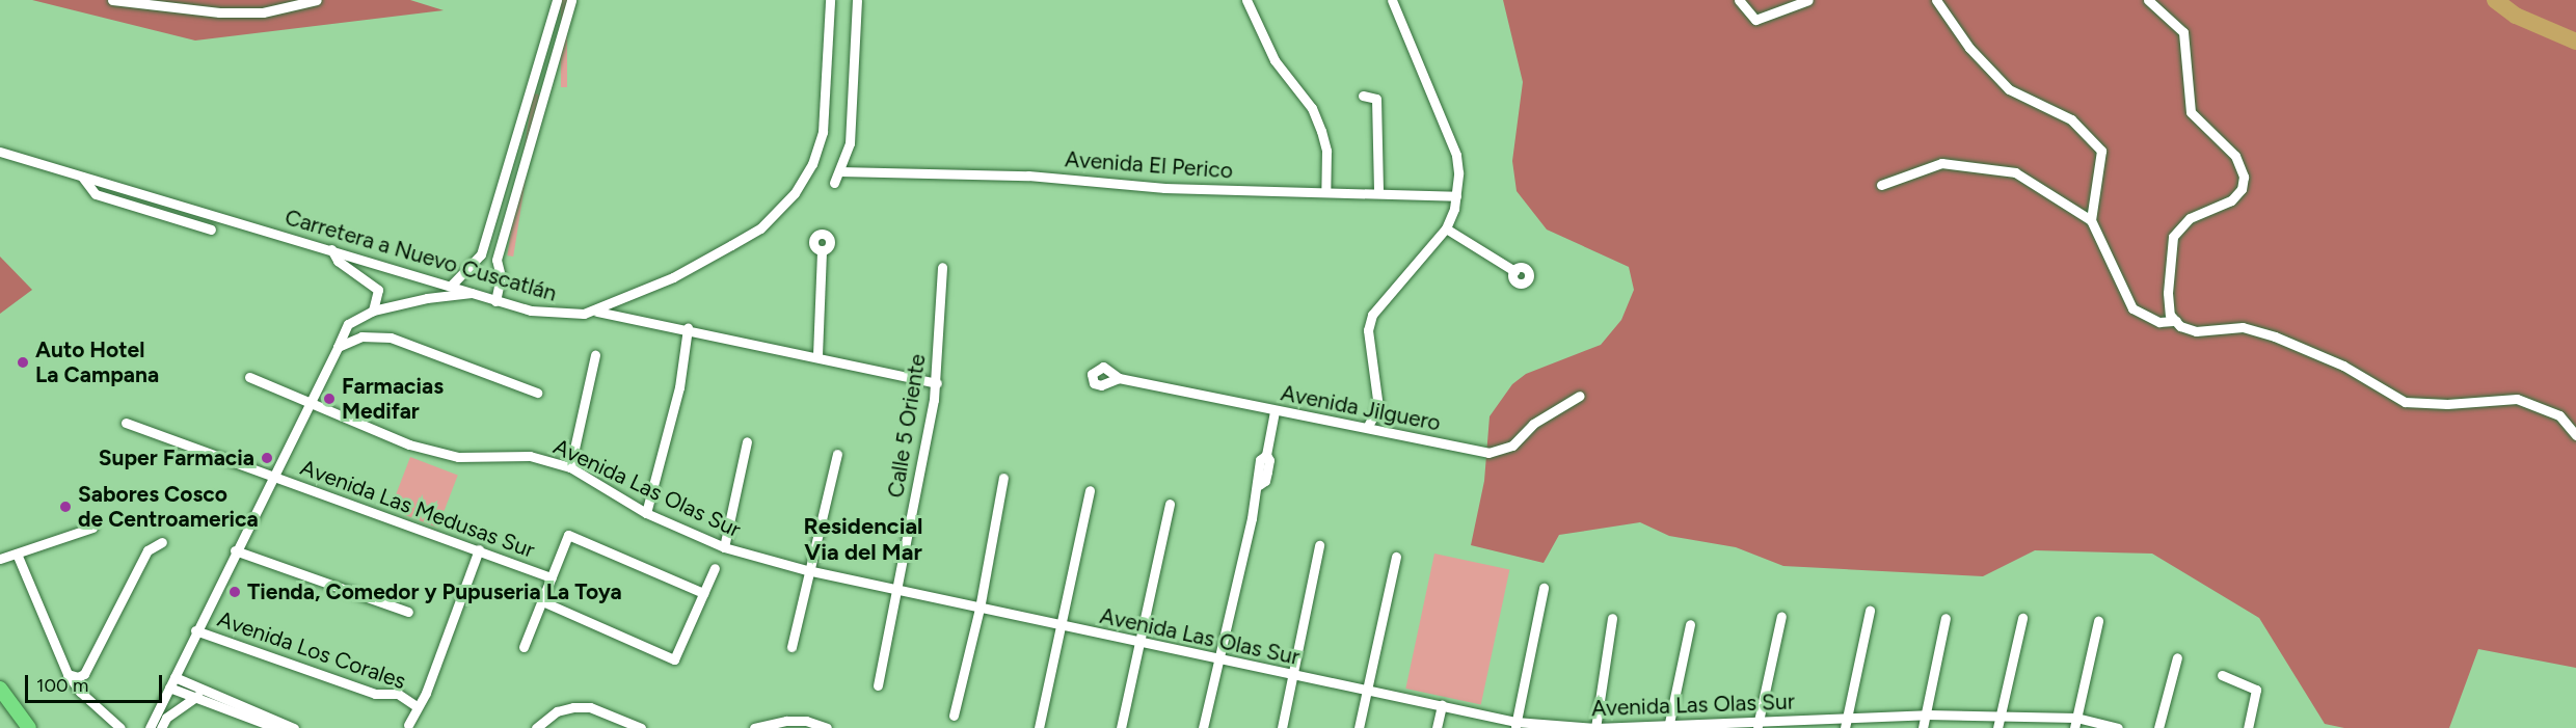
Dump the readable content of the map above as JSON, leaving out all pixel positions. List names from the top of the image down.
{
  "streets": {
    "street": [
      "Avenida El Perico",
      "Carretera a Nuevo Cuscatlán",
      "Avenida Jilguero",
      "Calle 5 Oriente",
      "Avenida Las Olas Sur",
      "Avenida Las Medusas Sur",
      "Avenida Los Corales"
    ]
  },
  "crossings": [
    ["Calle 5 Oriente", "Avenida Las Olas Sur"]
  ],
  "districts": ["Residencial Via del Mar"],
  "places": [
    "Auto Hotel La Campana",
    "Farmacias Medifar",
    "Super Farmacia",
    "Sabores Cosco de Centroamerica",
    "Tienda, Comedor y Pupuseria La Toya"
  ],
  "scale_bar": "100 m"
}
